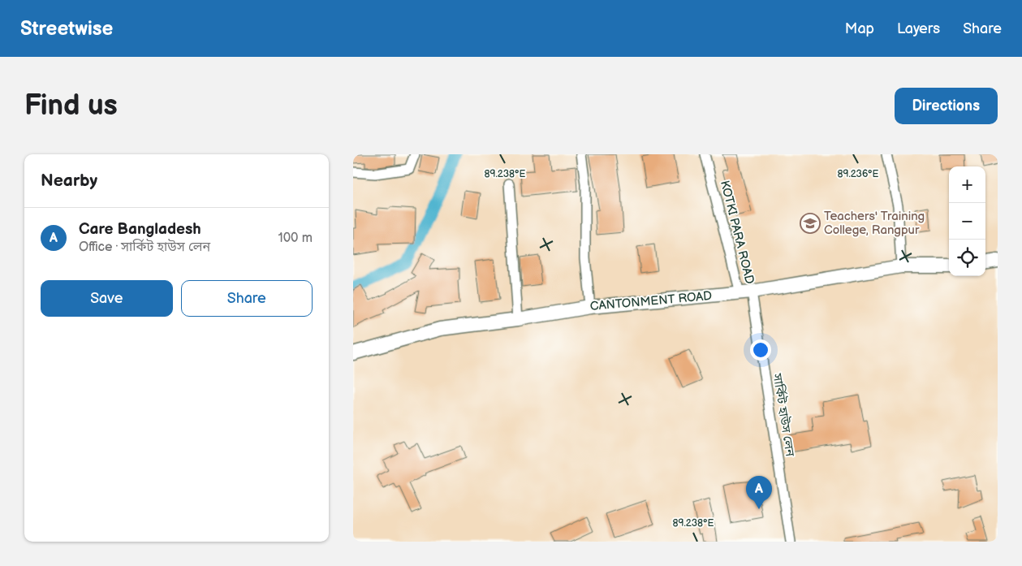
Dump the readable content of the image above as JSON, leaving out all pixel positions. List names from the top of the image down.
{
  "streets": {
    "main road": ["CANTONMENT ROAD"],
    "street": ["KOTKI PARA ROAD", "সার্কিট হাউস লেন"]
  },
  "crossings": [
    ["KOTKI PARA ROAD", "CANTONMENT ROAD"],
    ["KOTKI PARA ROAD", "সার্কিট হাউস লেন"],
    ["CANTONMENT ROAD", "সার্কিট হাউস লেন"]
  ],
  "places": {
    "school or university": ["Teachers' Training College, Rangpur"]
  },
  "page": {
    "header": "Streetwise",
    "nav": ["Map", "Layers", "Share"],
    "buttons": [
      "Directions",
      ["Save", "Share"]
    ],
    "title": "Find us",
    "heading": "Nearby",
    "map_buttons": ["+", "−"],
    "list": [
      {
        "mark": "A",
        "name": "Care Bangladesh",
        "note": "Office · সার্কিট হাউস লেন",
        "value": "100 m"
      }
    ],
    "pins": "A"
  },
  "coordinates": ["89.238°E", "89.236°E"]
}
